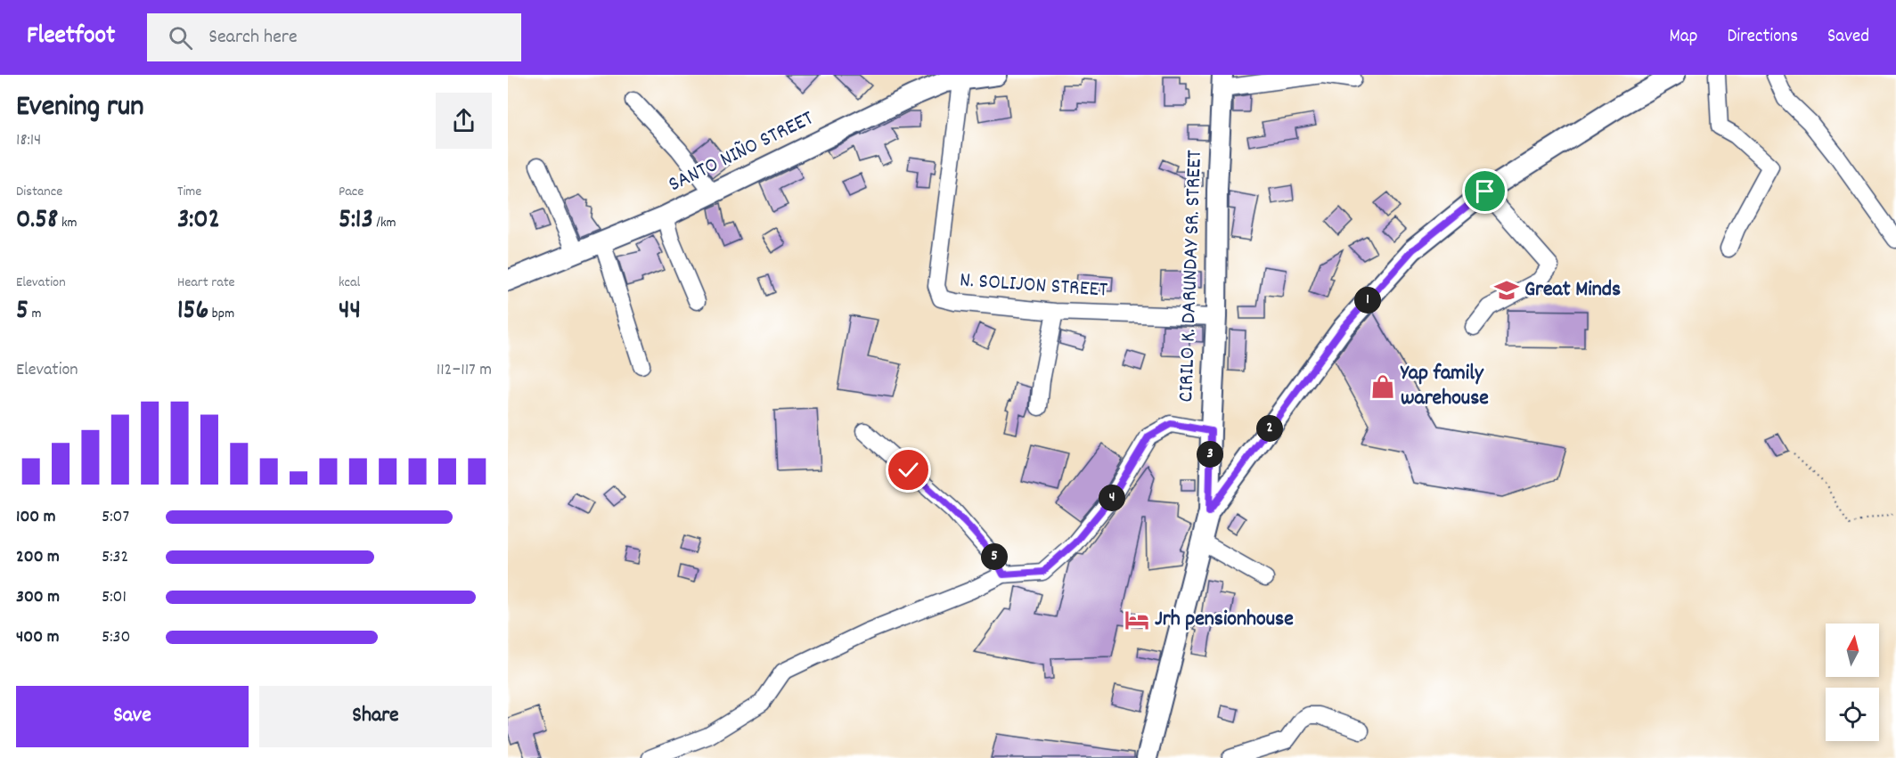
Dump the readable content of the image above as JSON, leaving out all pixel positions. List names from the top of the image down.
{
  "streets": {
    "main road": ["SANTO NIÑO STREET", "CIRILO K. DARUNDAY SR. STREET"],
    "street": ["N. SOLIJON STREET"]
  },
  "crossings": [
    ["SANTO NIÑO STREET", "N. SOLIJON STREET"],
    ["CIRILO K. DARUNDAY SR. STREET", "N. SOLIJON STREET"]
  ],
  "places": {
    "school or university": ["Great Minds"],
    "shop": ["Yap family warehouse"],
    "hotel": ["Jrh pensionhouse"]
  },
  "north": "top",
  "page": {
    "header": "Fleetfoot",
    "search": "Search here",
    "nav": ["Map", "Directions", "Saved"],
    "heading": ["Evening run", "18:14"],
    "stats": [
      ["Distance", "0.58 km"],
      ["Time", "3:02"],
      ["Pace", "5:13 /km"],
      ["Elevation", "5 m"],
      ["Heart rate", "156 bpm"],
      ["kcal", "44"]
    ],
    "pins": [
      "1",
      "2",
      "3",
      "4",
      "5"
    ],
    "chart": ["Elevation", "112–117 m"],
    "list": [
      {
        "name": "100 m",
        "note": "5:07"
      },
      {
        "name": "200 m",
        "note": "5:32"
      },
      {
        "name": "300 m",
        "note": "5:01"
      },
      {
        "name": "400 m",
        "note": "5:30"
      }
    ],
    "buttons": ["Save", "Share"]
  }
}
